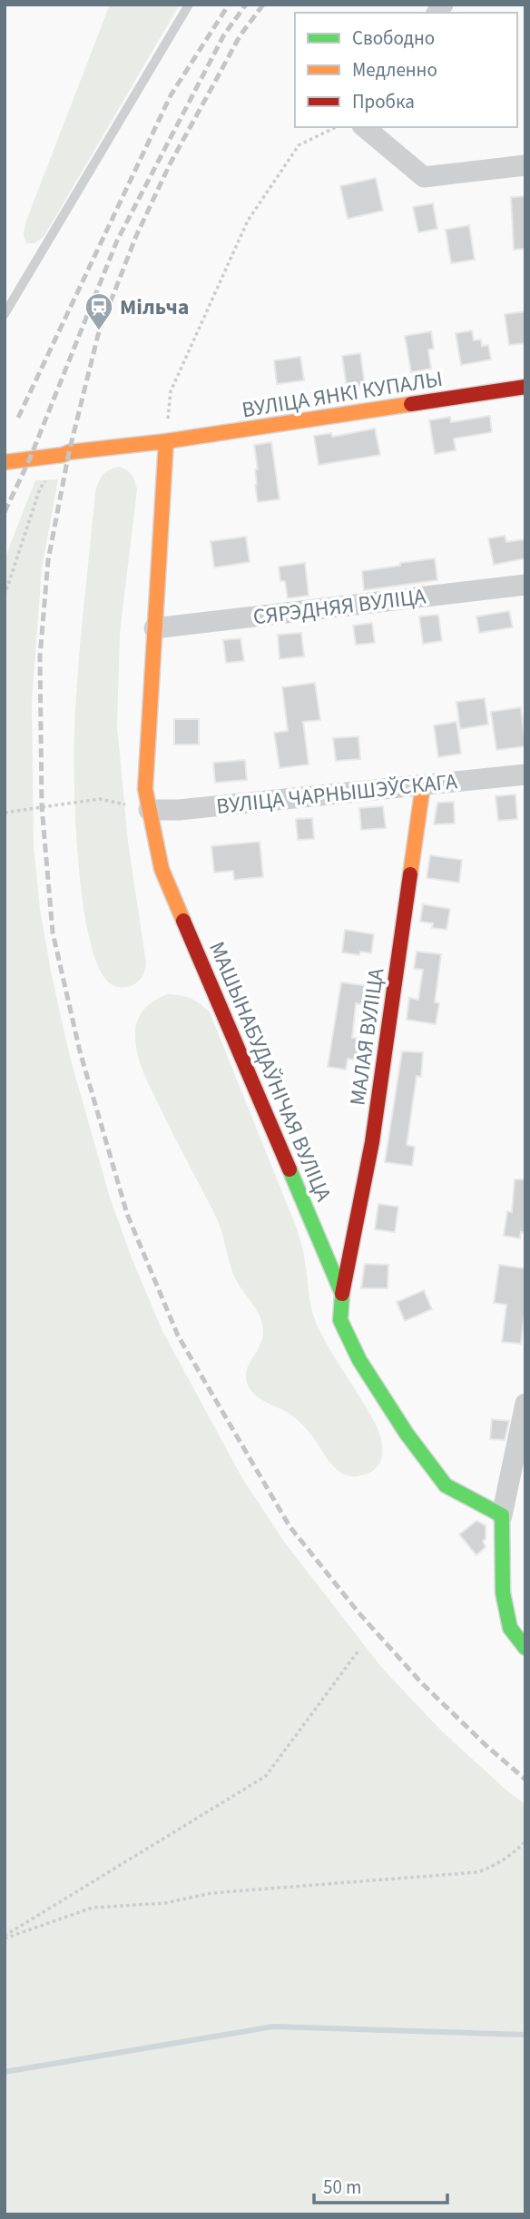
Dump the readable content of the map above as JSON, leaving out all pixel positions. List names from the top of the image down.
{
  "streets": {
    "street": [
      "ВУЛІЦА ЯНКІ КУПАЛЫ",
      "СЯРЭДНЯЯ ВУЛІЦА",
      "ВУЛІЦА ЧАРНЫШЭЎСКАГА",
      "МАЛАЯ ВУЛІЦА",
      "МАШЫНАБУДАЎНІЧАЯ ВУЛІЦА"
    ]
  },
  "crossings": [
    ["ВУЛІЦА ЯНКІ КУПАЛЫ", "МАШЫНАБУДАЎНІЧАЯ ВУЛІЦА"],
    ["СЯРЭДНЯЯ ВУЛІЦА", "МАШЫНАБУДАЎНІЧАЯ ВУЛІЦА"],
    ["ВУЛІЦА ЧАРНЫШЭЎСКАГА", "МАЛАЯ ВУЛІЦА"],
    ["ВУЛІЦА ЧАРНЫШЭЎСКАГА", "МАШЫНАБУДАЎНІЧАЯ ВУЛІЦА"],
    ["МАЛАЯ ВУЛІЦА", "МАШЫНАБУДАЎНІЧАЯ ВУЛІЦА"]
  ],
  "places": {
    "station": ["Мільча"]
  },
  "legend": ["Свободно", "Медленно", "Пробка"],
  "scale_bar": "50 m"
}
